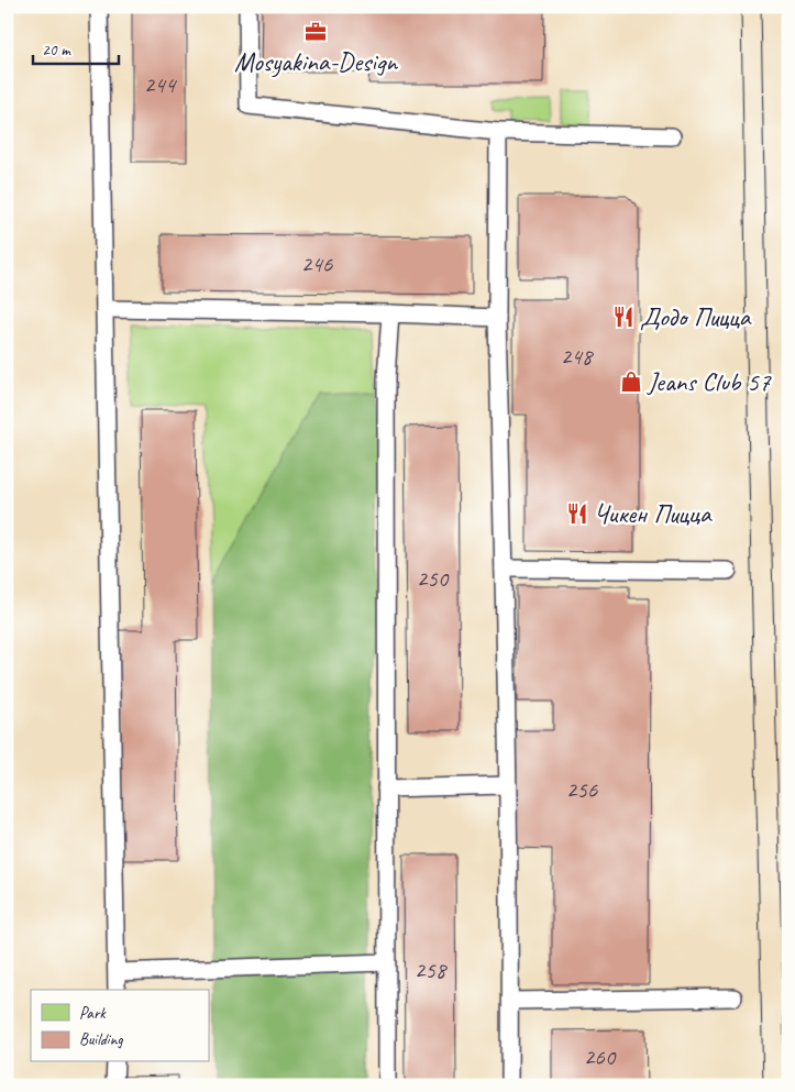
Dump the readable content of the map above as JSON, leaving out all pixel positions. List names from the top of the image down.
{
  "places": {
    "office": ["Mosyakina-Design"],
    "restaurant": ["Додо Пицца", "Чикен Пицца"],
    "shop": ["Jeans Club 57"]
  },
  "house_numbers": [
    "244",
    "246",
    "248",
    "250",
    "256",
    "258",
    "260"
  ],
  "legend": ["Park", "Building"],
  "scale_bar": "20 m"
}
